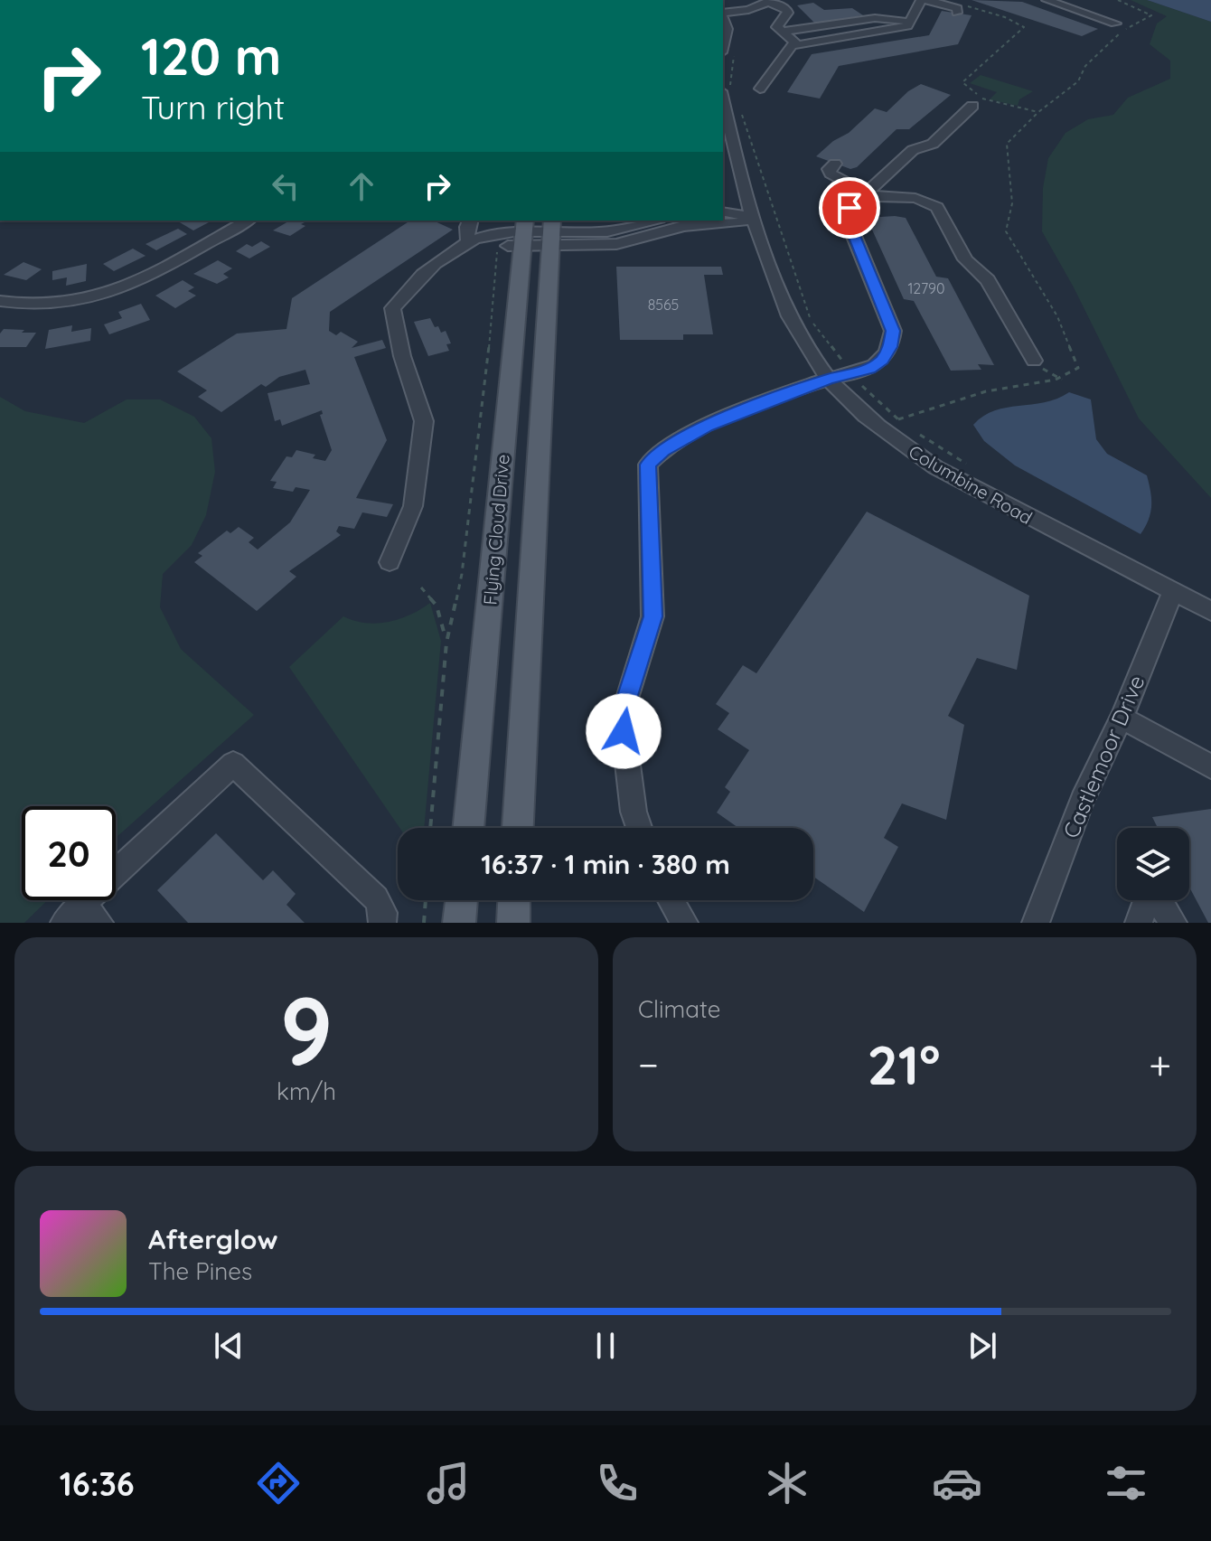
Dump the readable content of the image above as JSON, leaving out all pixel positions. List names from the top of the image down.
{
  "streets": {
    "main road": ["Flying Cloud Drive"],
    "street": ["Columbine Road", "Castlemoor Drive"]
  },
  "crossings": [
    ["Columbine Road", "Castlemoor Drive"]
  ],
  "house_numbers": ["12790", "8565"],
  "page": {
    "turn": ["120 m", "Turn right"],
    "limit": "20",
    "trip": "16:37 · 1 min · 380 m",
    "tile": [
      ["9", "km/h"],
      "Climate"
    ],
    "heat": ["−", "21°", "+"],
    "song": ["Afterglow", "The Pines"],
    "tabs": "16:36"
  }
}
